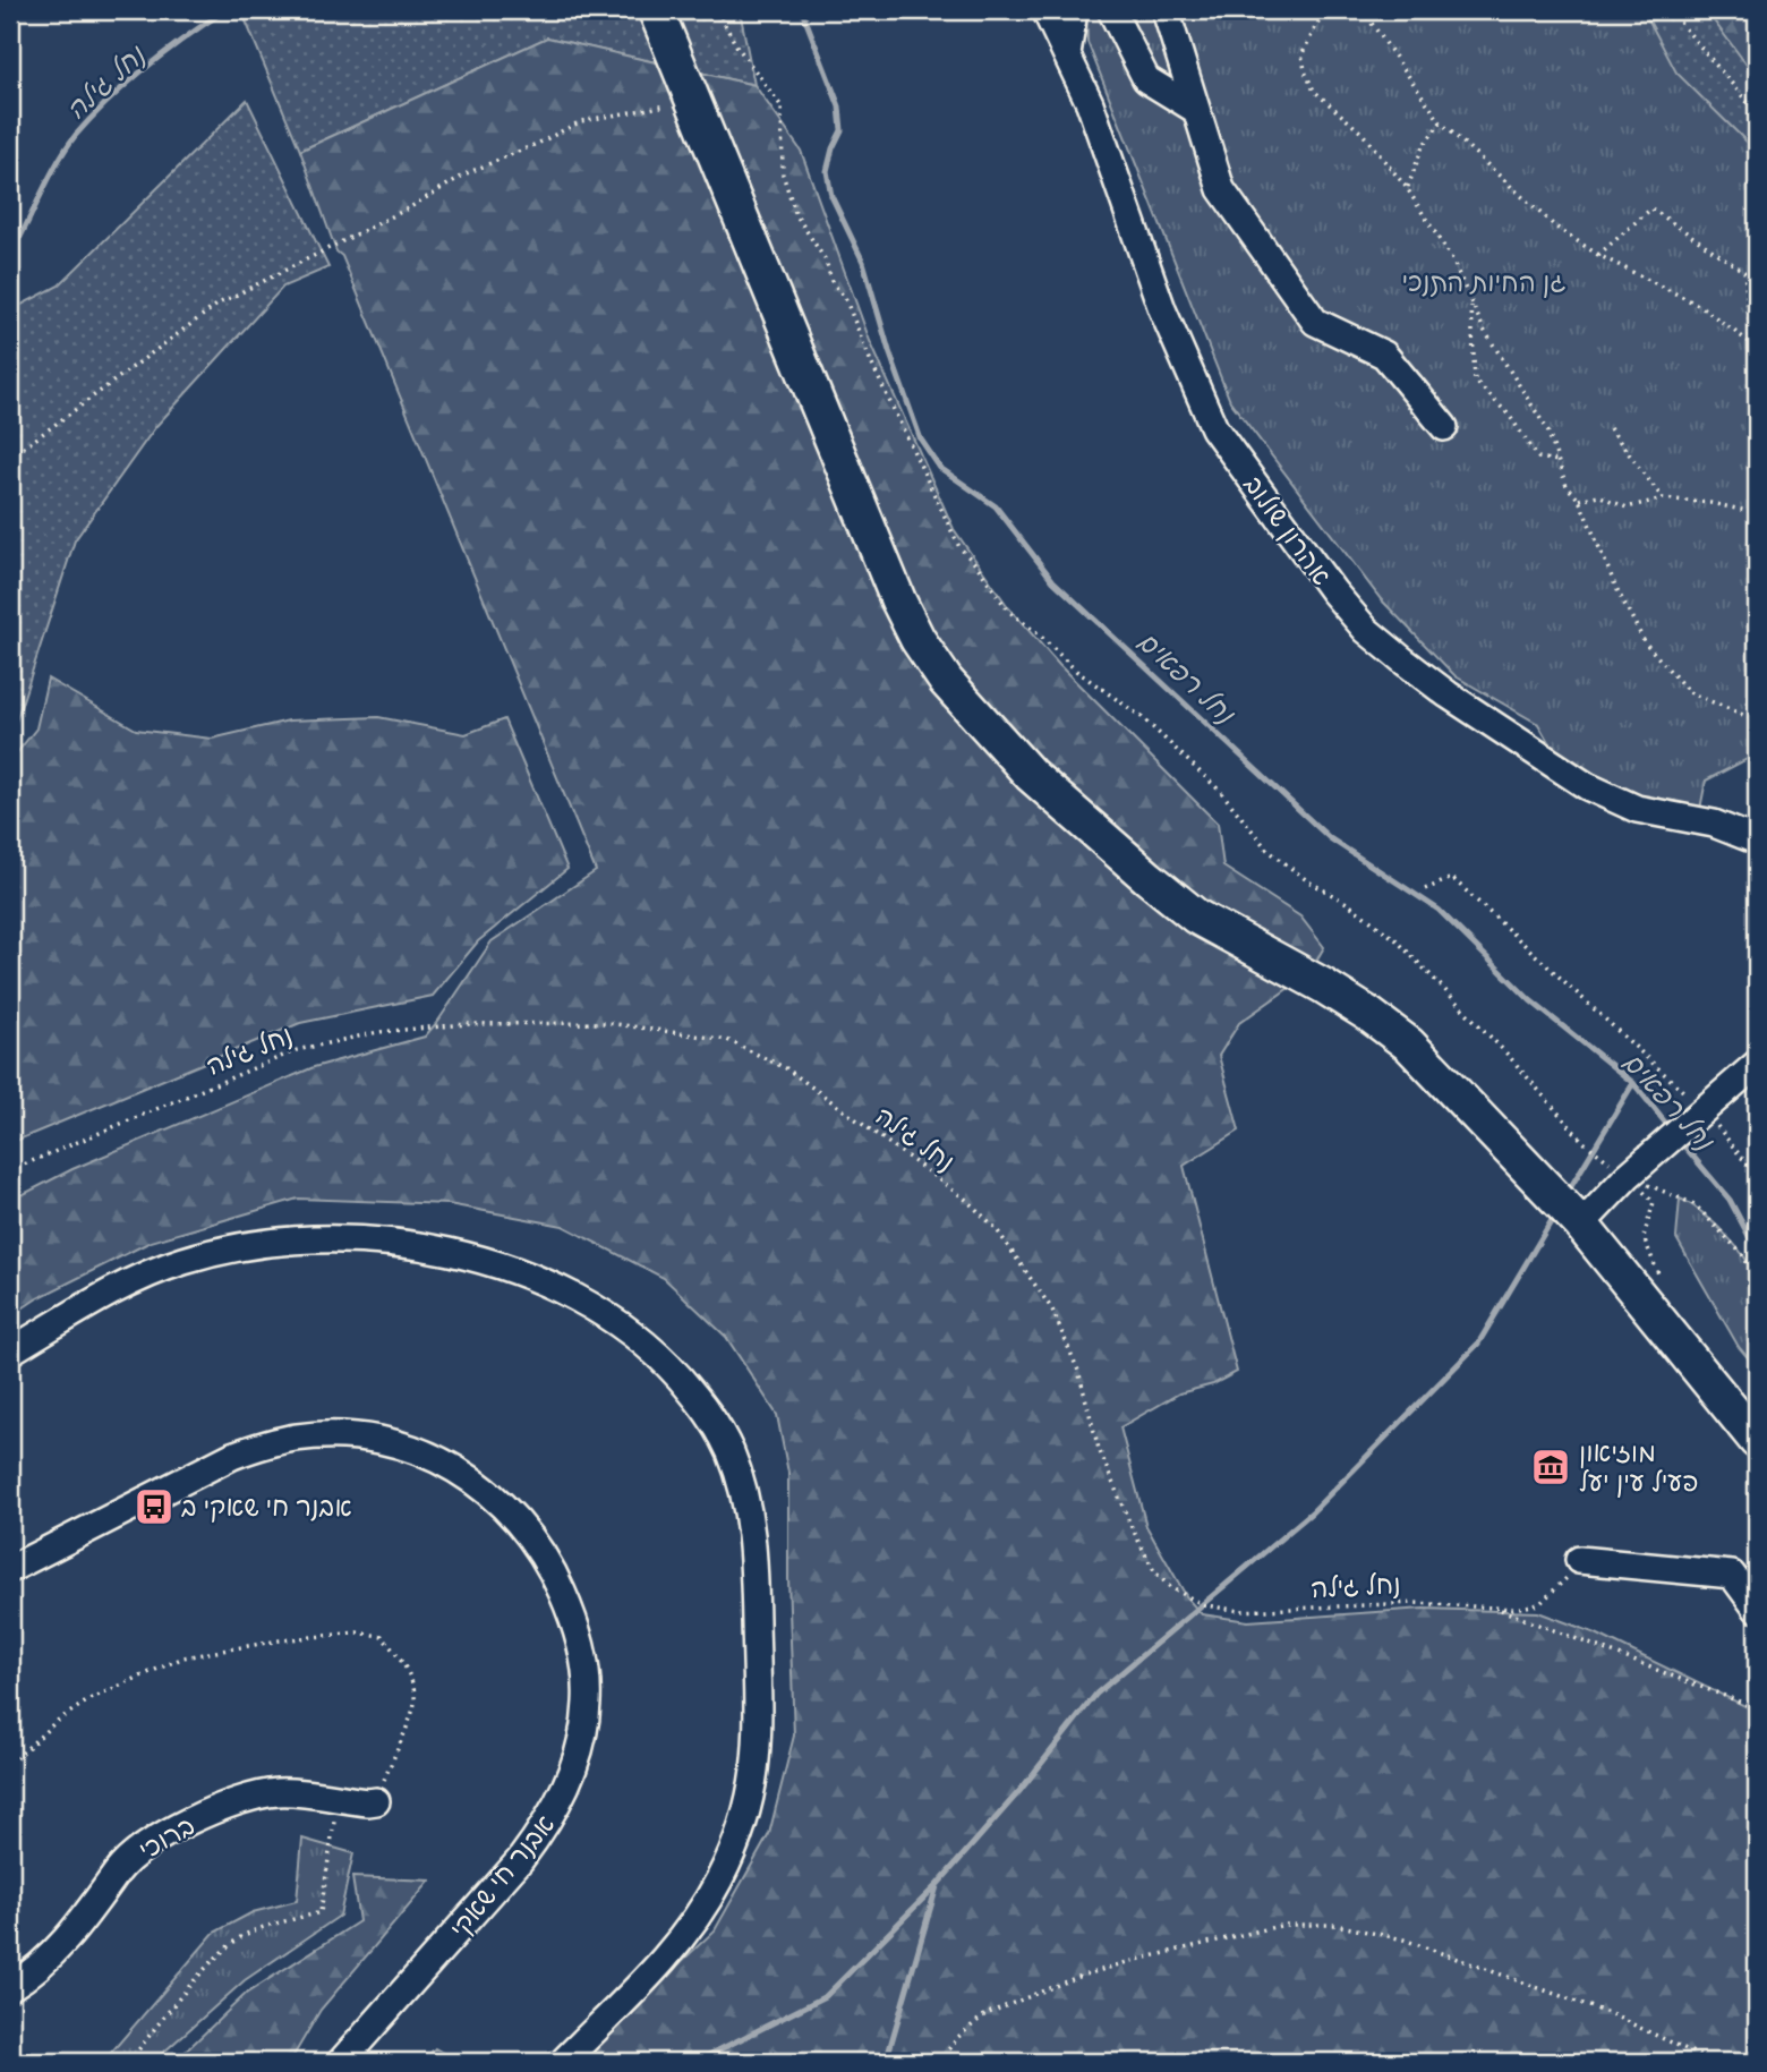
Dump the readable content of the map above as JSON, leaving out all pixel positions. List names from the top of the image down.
{
  "streets": {
    "street": ["אהרון שולוב", "ברוכי", "אבנר חי שאקי"],
    "path": ["נחל גילה"]
  },
  "water": ["נחל גילה", "נחל רפאים"],
  "parks": ["גן החיות התנכי"],
  "places": {
    "museum": ["מוזיאון פעיל עין יעל"],
    "bus stop": ["אבנר חי שאקי ב"]
  }
}
